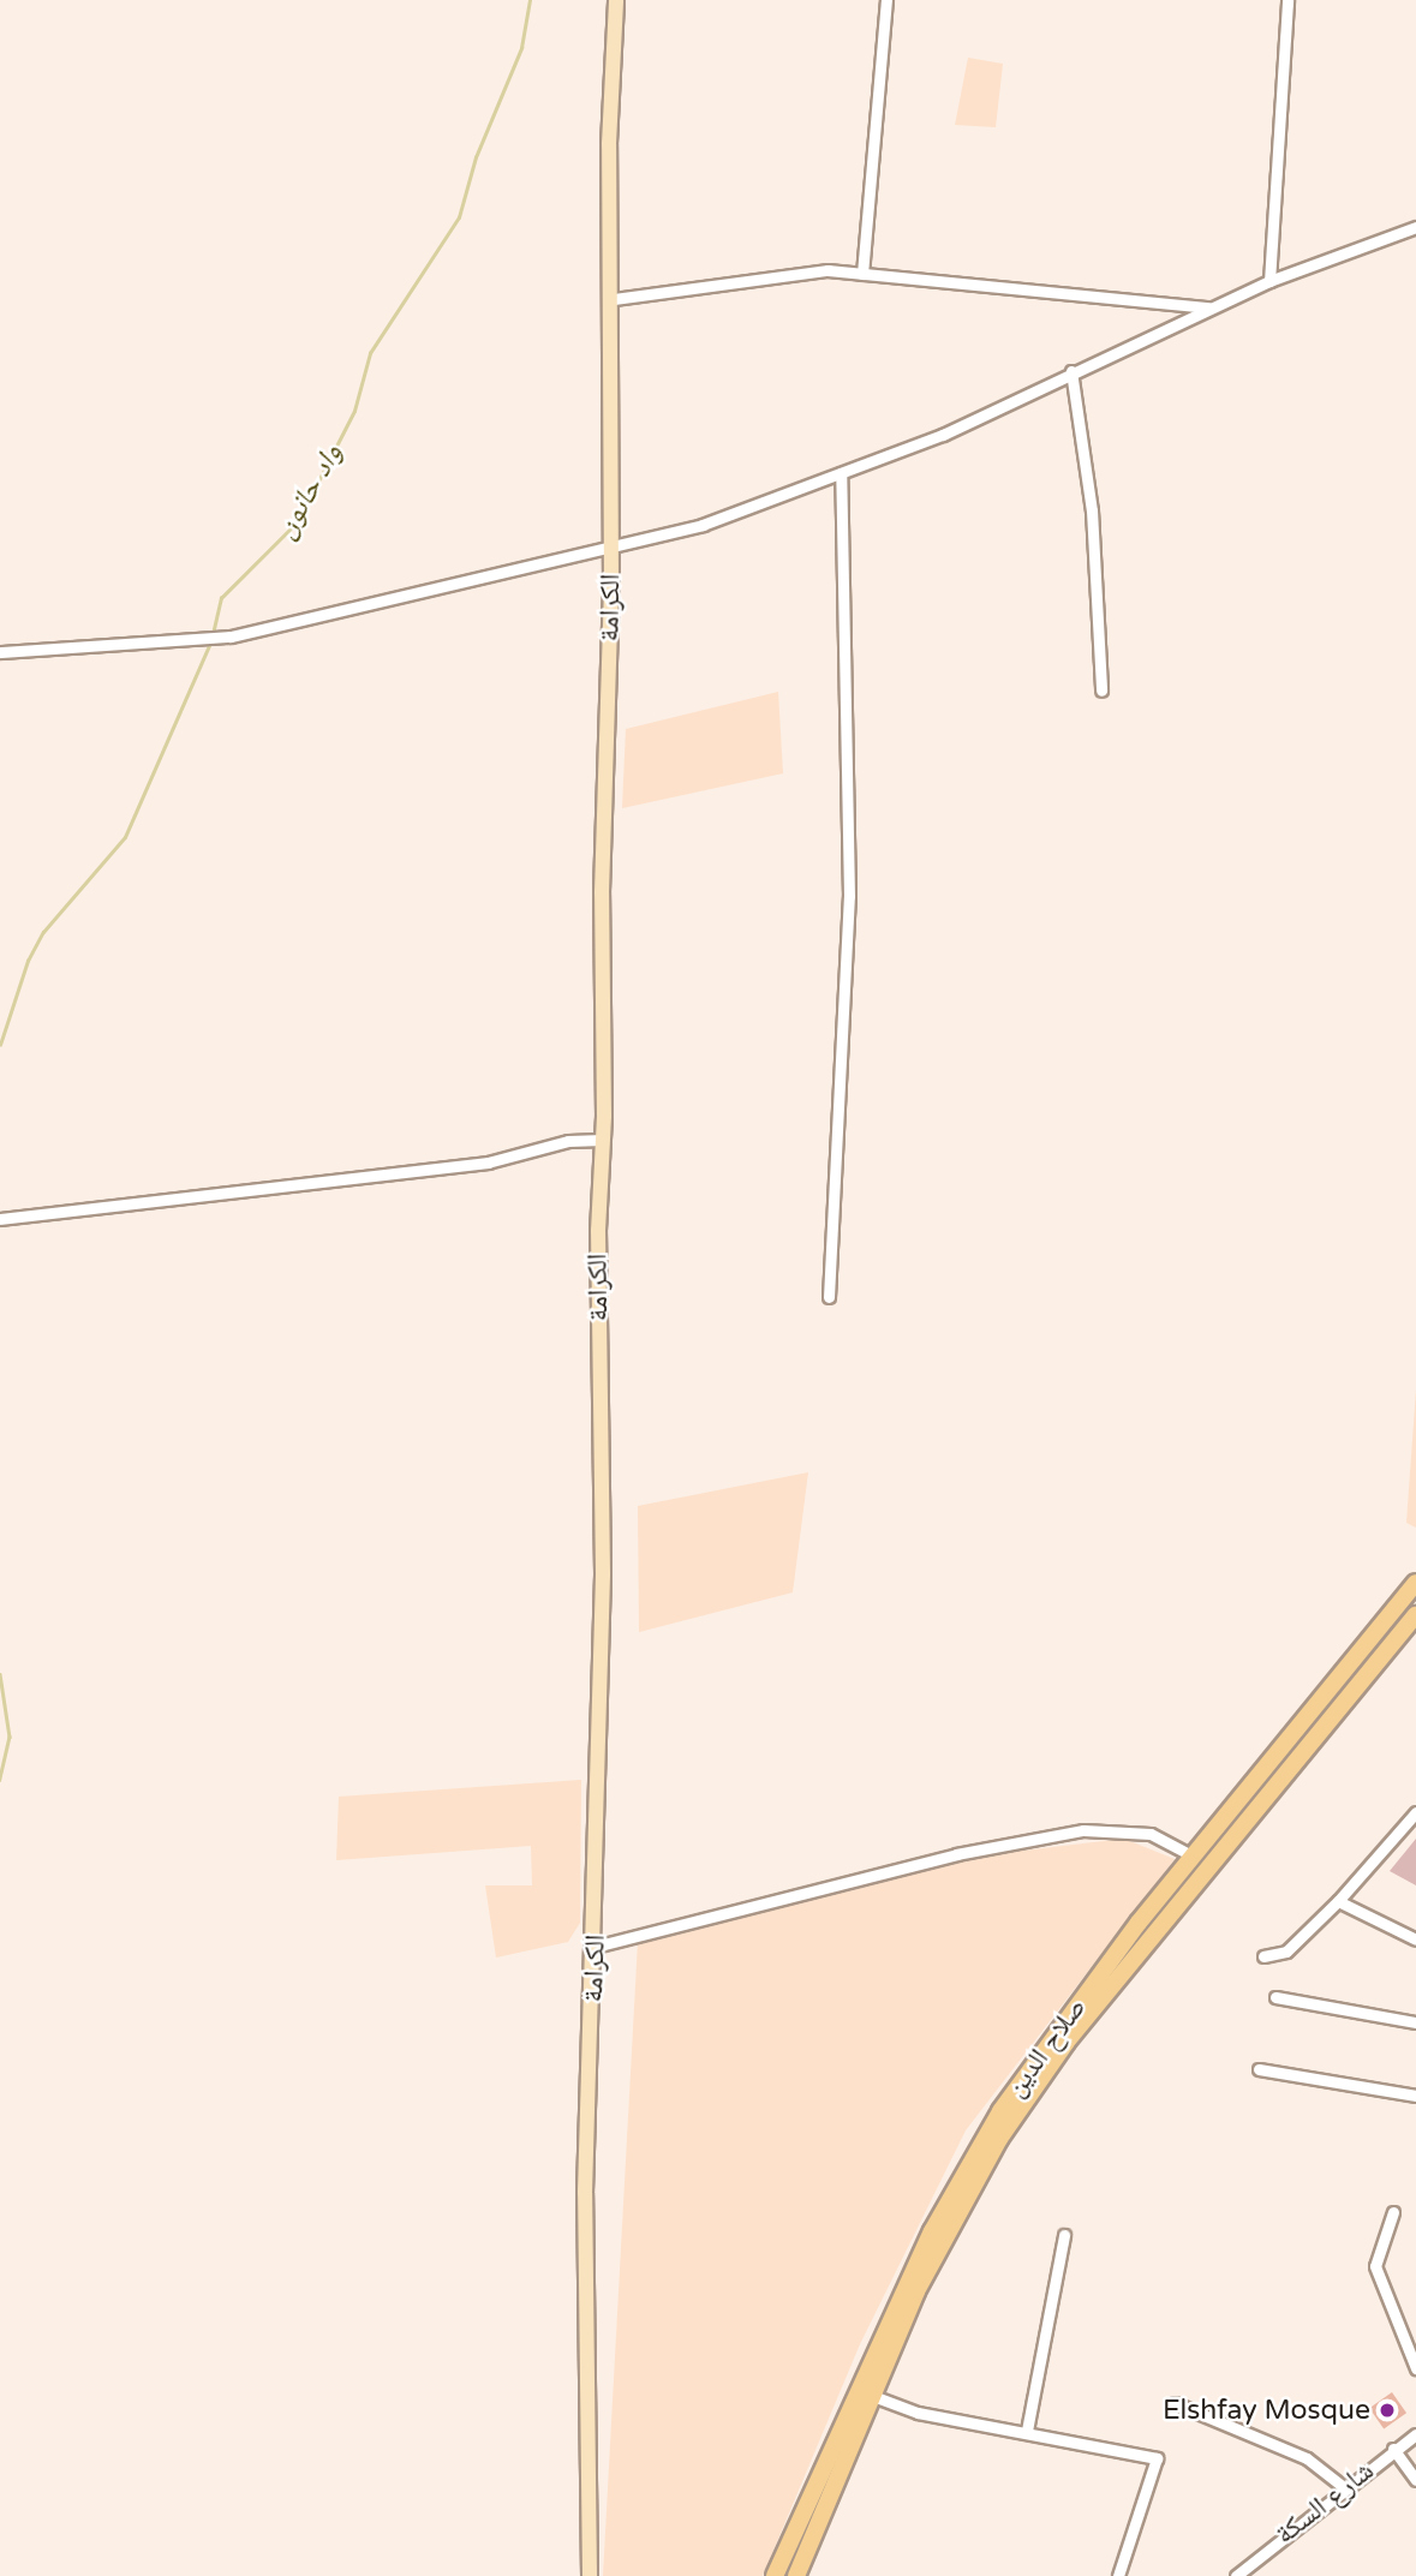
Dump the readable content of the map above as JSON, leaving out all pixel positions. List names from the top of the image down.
{
  "streets": {
    "highway": ["صلاح الدين"],
    "main road": ["الكرامة"],
    "street": ["شارع السكة"]
  },
  "water": ["واد حانون"],
  "places": ["Elshfay Mosque"]
}
